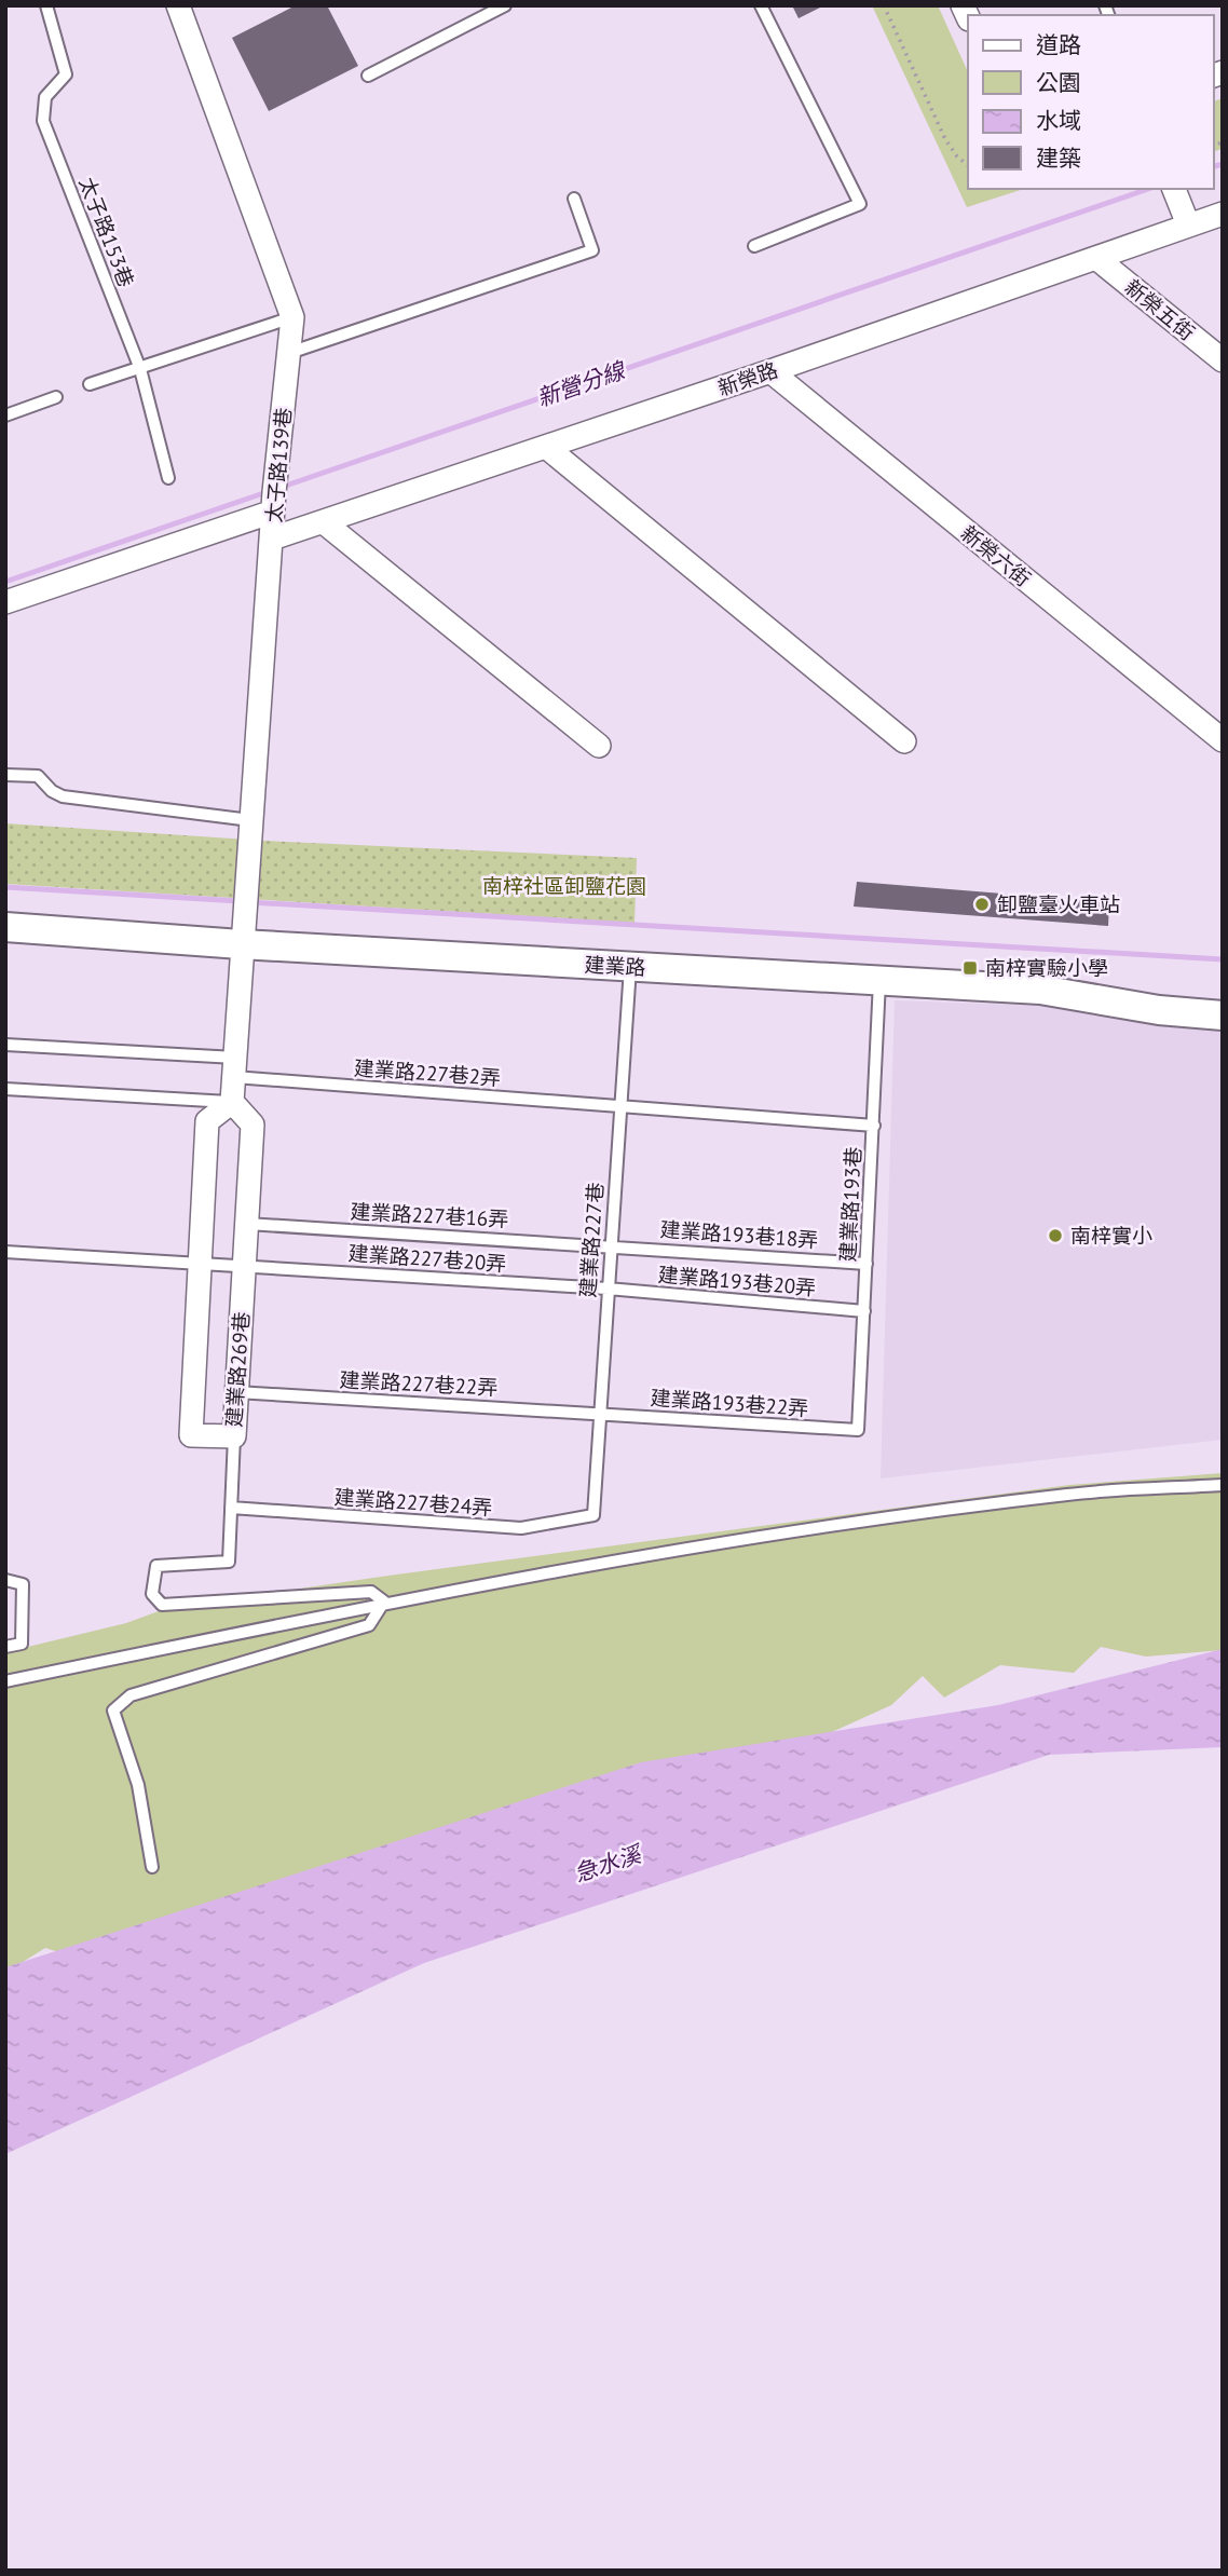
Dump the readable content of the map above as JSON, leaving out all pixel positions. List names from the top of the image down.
{
  "streets": {
    "street": [
      "新榮五街",
      "新榮路",
      "太子路139巷",
      "新榮六街",
      "建業路",
      "建業路269巷"
    ],
    "lane": [
      "太子路153巷",
      "建業路227巷2弄",
      "建業路193巷",
      "建業路227巷16弄",
      "建業路193巷18弄",
      "建業路227巷",
      "建業路227巷20弄",
      "建業路193巷20弄",
      "建業路227巷22弄",
      "建業路193巷22弄",
      "建業路227巷24弄"
    ]
  },
  "crossings": [
    ["新榮五街", "新榮路"],
    ["新榮路", "太子路139巷"],
    ["新榮路", "新榮六街"],
    ["太子路139巷", "建業路"],
    ["建業路", "建業路193巷"],
    ["建業路", "建業路227巷"],
    ["建業路227巷2弄", "建業路193巷"],
    ["建業路227巷2弄", "建業路227巷"],
    ["建業路193巷", "建業路193巷18弄"],
    ["建業路193巷", "建業路193巷20弄"],
    ["建業路193巷", "建業路193巷22弄"],
    ["建業路227巷16弄", "建業路193巷18弄"],
    ["建業路227巷16弄", "建業路227巷"],
    ["建業路227巷16弄", "建業路269巷"],
    ["建業路193巷18弄", "建業路227巷"],
    ["建業路227巷", "建業路227巷20弄"],
    ["建業路227巷", "建業路193巷20弄"],
    ["建業路227巷", "建業路227巷22弄"],
    ["建業路227巷", "建業路193巷22弄"],
    ["建業路227巷", "建業路227巷24弄"],
    ["建業路227巷20弄", "建業路193巷20弄"],
    ["建業路227巷20弄", "建業路269巷"],
    ["建業路269巷", "建業路227巷22弄"],
    ["建業路227巷22弄", "建業路193巷22弄"]
  ],
  "water": ["新營分線", "急水溪"],
  "parks": ["南梓社區卸鹽花園"],
  "places": {
    "other": ["卸鹽臺火車站", "南梓實小"],
    "transit": ["南梓實驗小學"]
  },
  "legend": [
    "道路",
    "公園",
    "水域",
    "建築"
  ]
}
